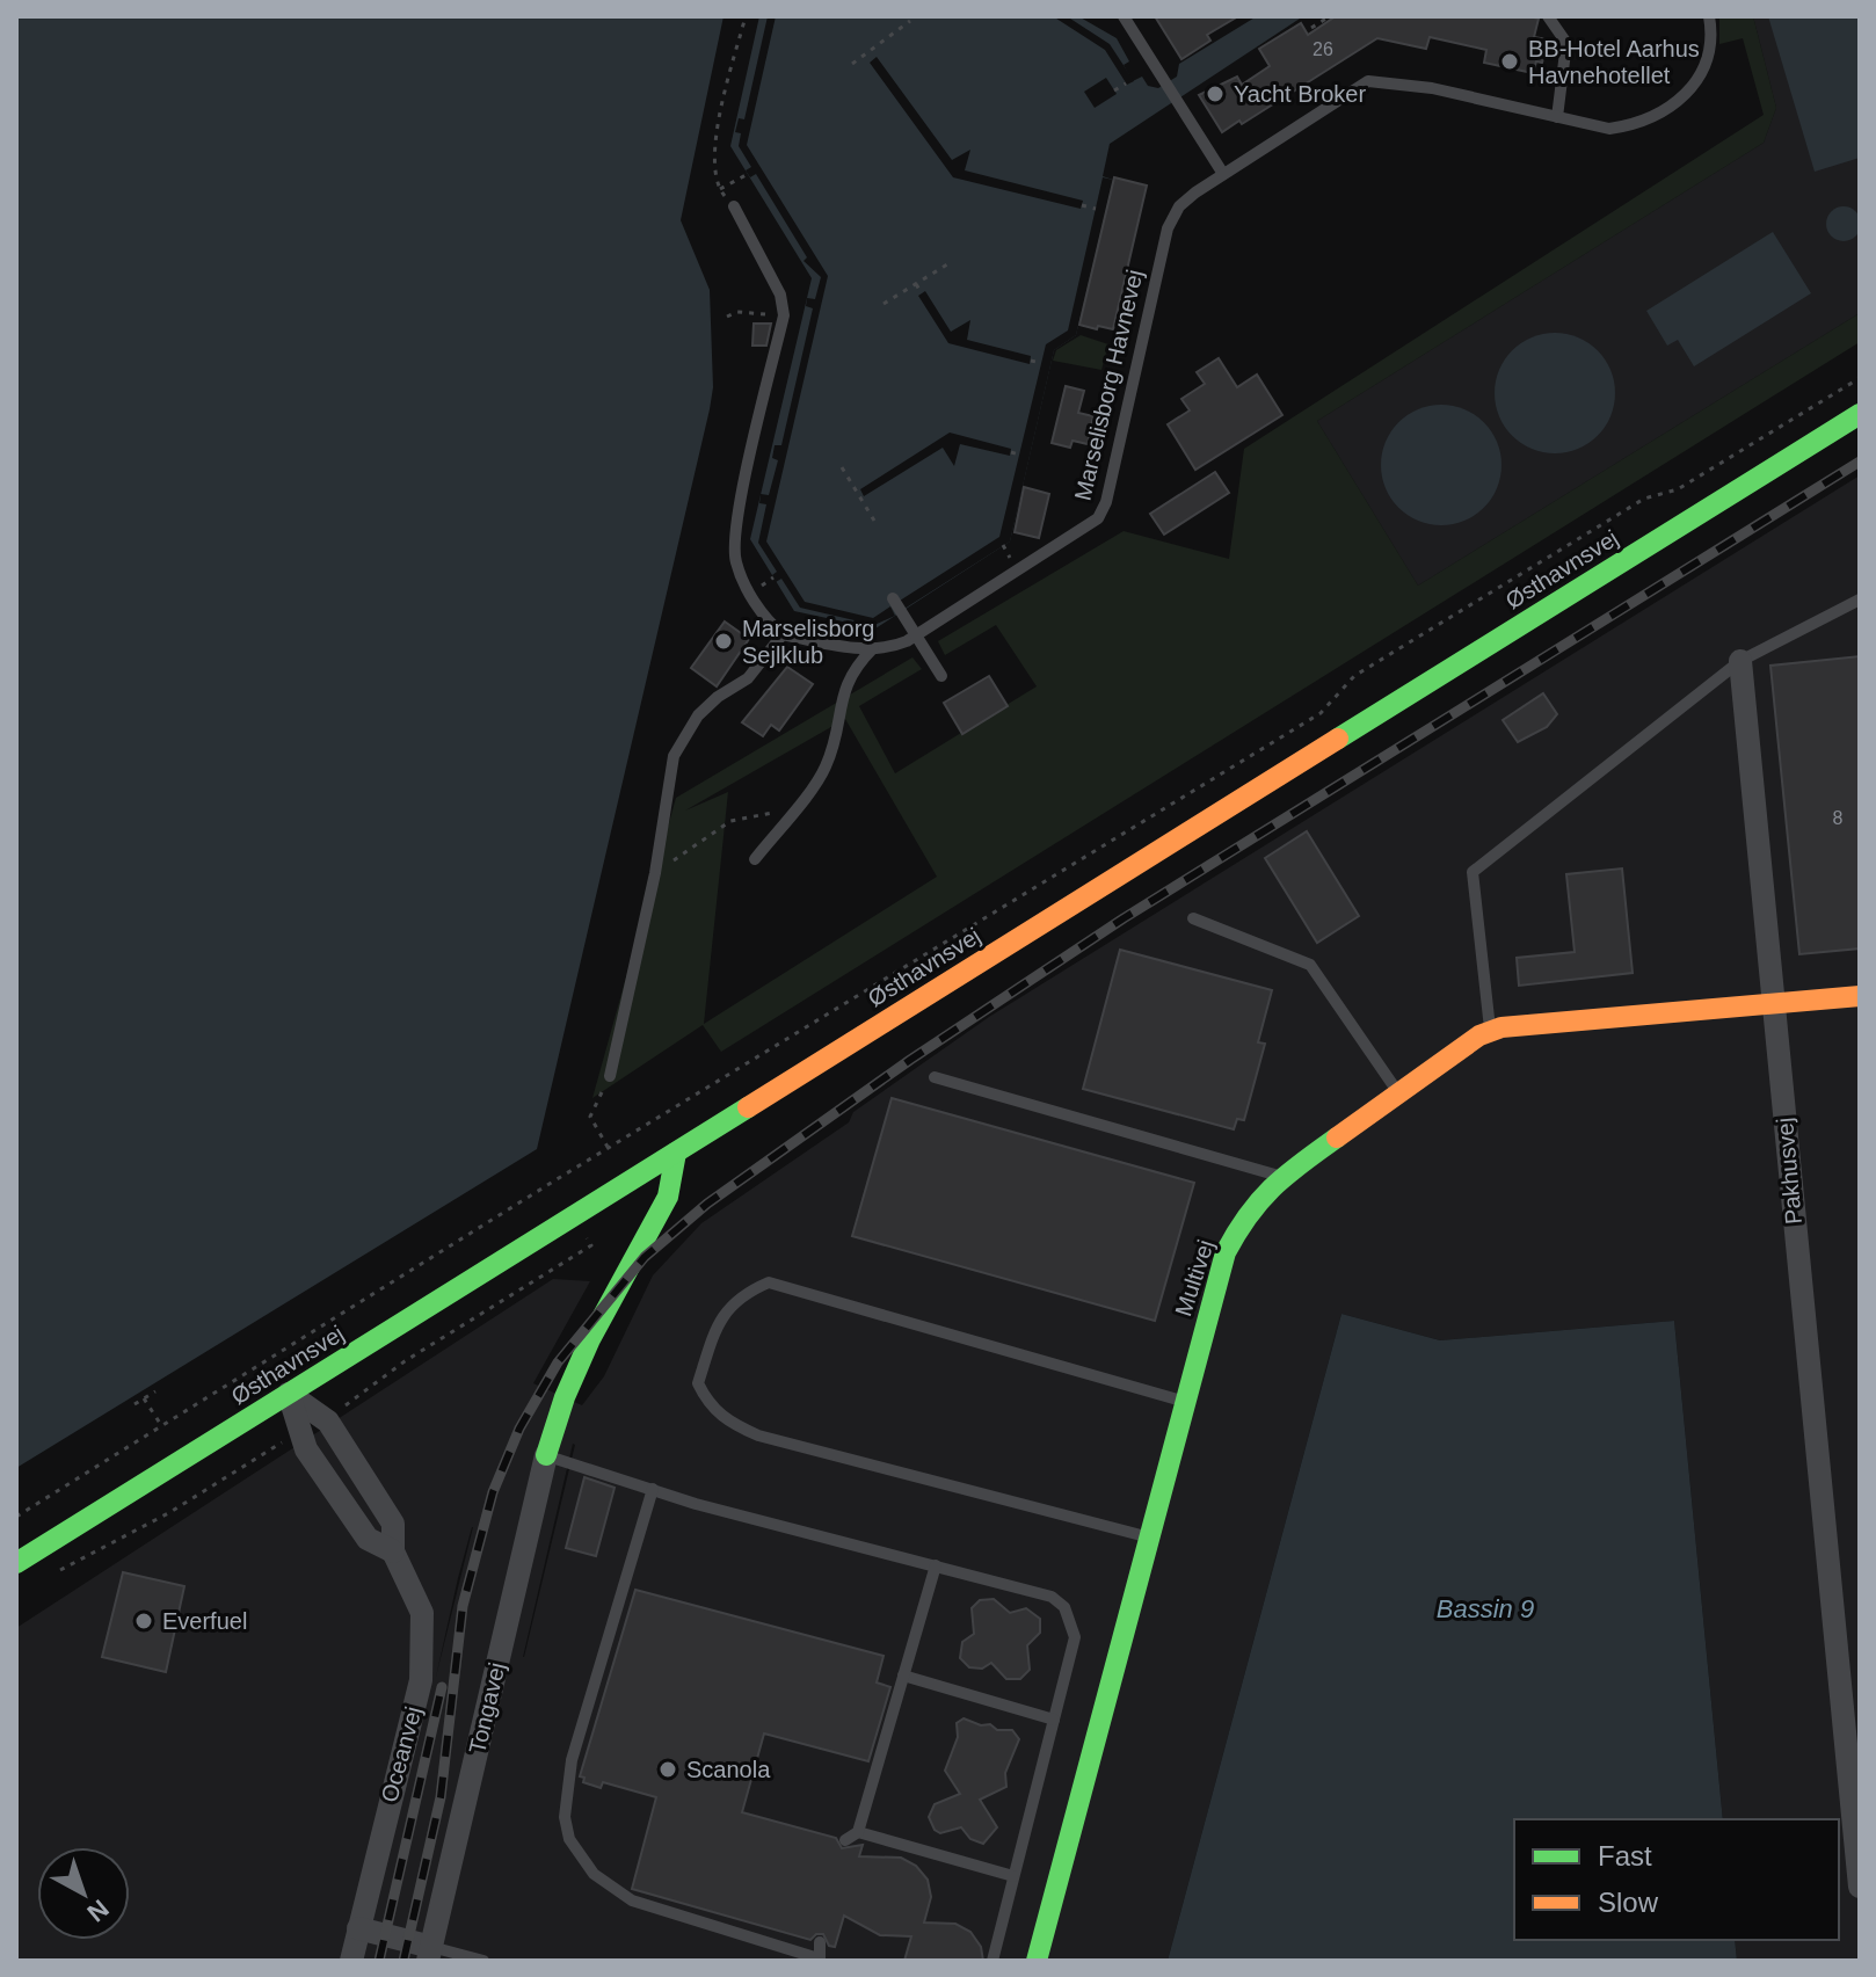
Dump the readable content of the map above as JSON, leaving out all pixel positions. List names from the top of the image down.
{
  "streets": {
    "street": [
      "Østhavnsvej",
      "Pakhusvej",
      "Multivej",
      "Tongavej",
      "Oceanvej"
    ],
    "lane": ["Marselisborg Havnevej"]
  },
  "crossings": [
    ["Østhavnsvej", "Oceanvej"],
    ["Pakhusvej", "Multivej"]
  ],
  "water": ["Bassin 9"],
  "places": [
    "BB-Hotel Aarhus Havnehotellet",
    "Yacht Broker",
    "Marselisborg Sejlklub",
    "Everfuel",
    "Scanola"
  ],
  "house_numbers": ["26", "8"],
  "legend": ["Fast", "Slow"],
  "north": "bottom right"
}
